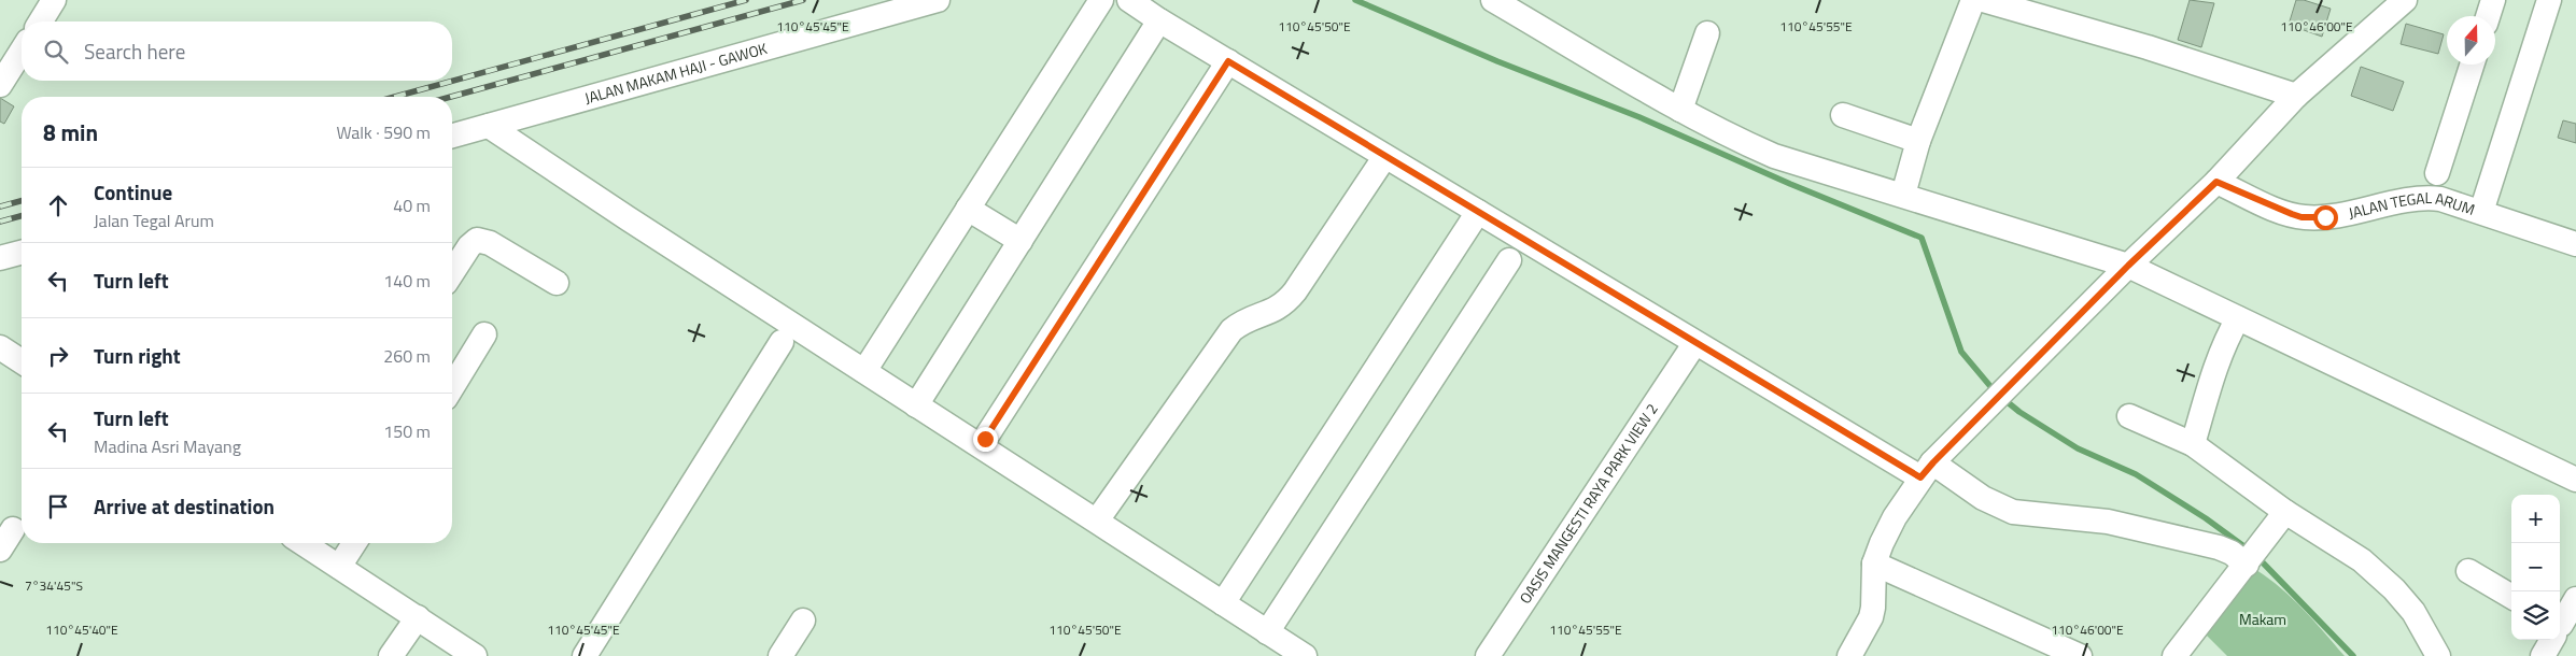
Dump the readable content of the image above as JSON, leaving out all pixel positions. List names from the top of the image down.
{
  "streets": {
    "street": ["JALAN MAKAM HAJI - GAWOK", "JALAN TEGAL ARUM", "OASIS MANGESTI RAYA PARK VIEW 2"]
  },
  "parks": ["Makam"],
  "north": "top",
  "page": {
    "search": "Search here",
    "heading": ["8 min", "Walk · 590 m"],
    "list": [
      ["Continue", "Jalan Tegal Arum", "40 m"],
      ["Turn left", "140 m"],
      ["Turn right", "260 m"],
      ["Turn left", "Madina Asri Mayang", "150 m"],
      "Arrive at destination"
    ],
    "map_buttons": ["+", "−"]
  },
  "coordinates": [
    "110°45'45\"E",
    "110°45'50\"E",
    "110°45'55\"E",
    "110°46'00\"E",
    "7°34'45\"S",
    "110°45'40\"E"
  ]
}
